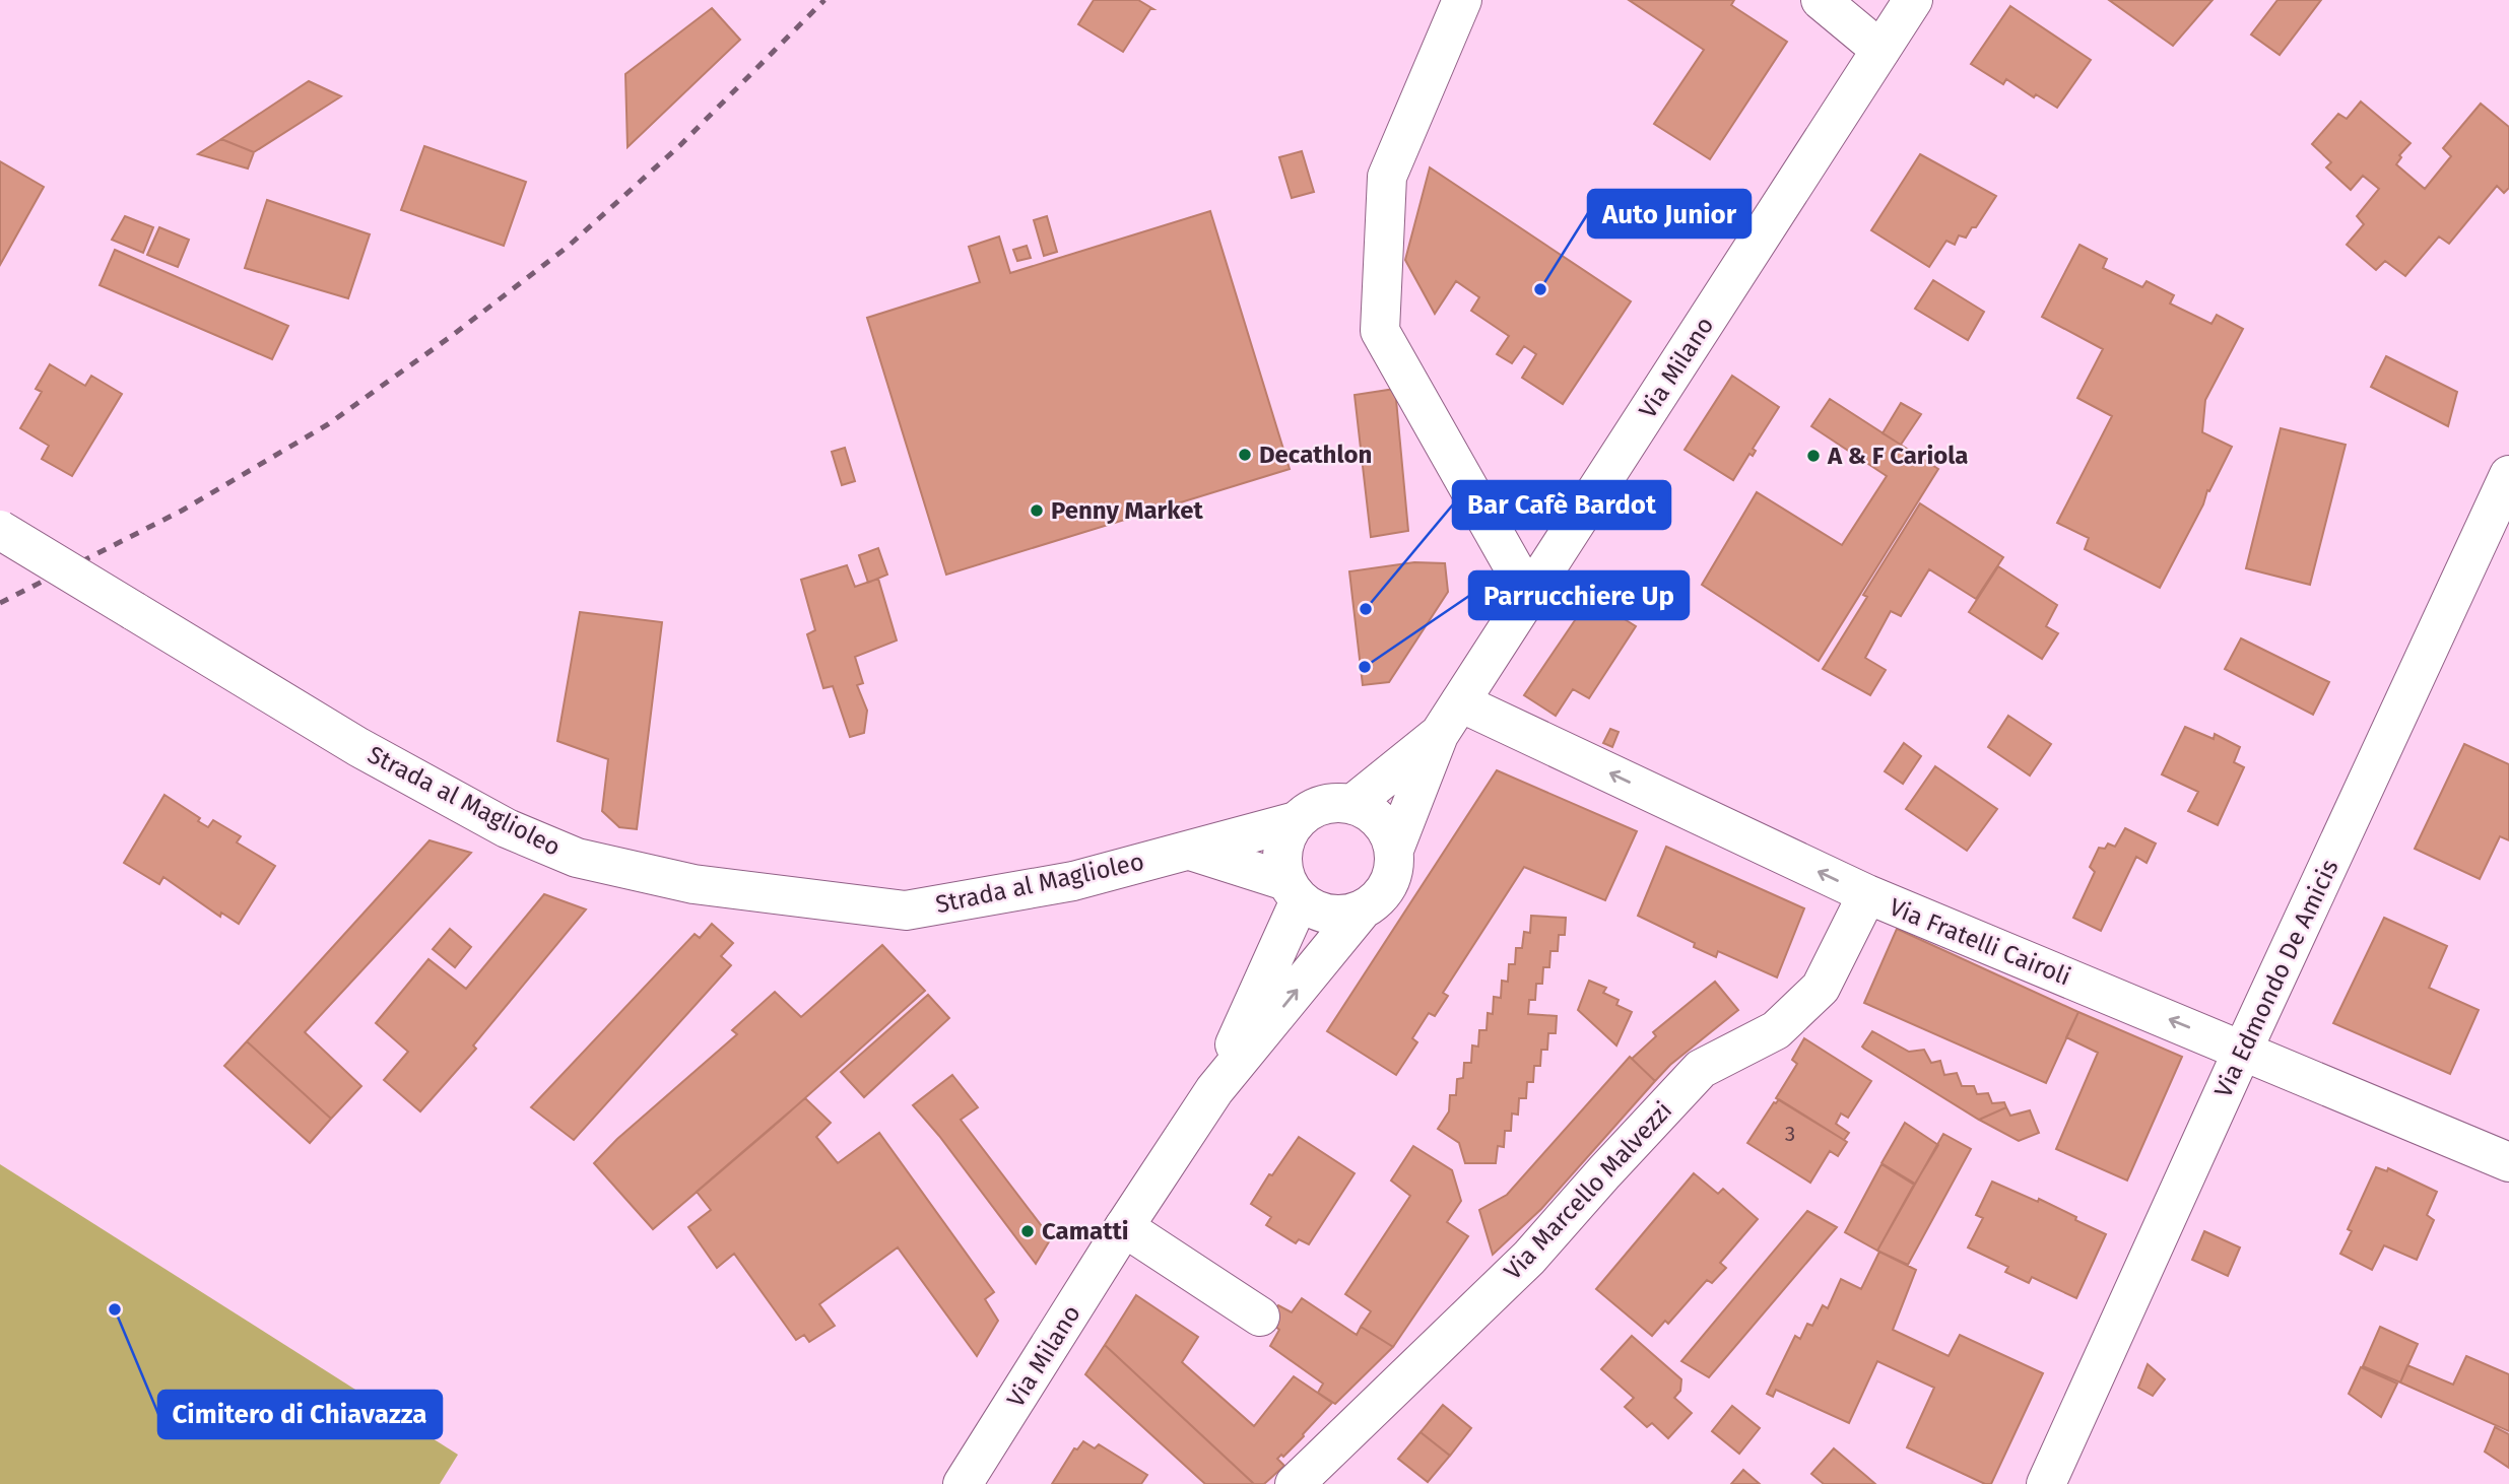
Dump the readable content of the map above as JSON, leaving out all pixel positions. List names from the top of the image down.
{
  "streets": {
    "street": [
      "Via Milano",
      "Strada al Maglioleo",
      "Via Fratelli Cairoli",
      "Via Edmondo De Amicis",
      "Via Marcello Malvezzi"
    ]
  },
  "crossings": [
    ["Via Milano", "Strada al Maglioleo"],
    ["Via Milano", "Via Fratelli Cairoli"],
    ["Via Fratelli Cairoli", "Via Edmondo De Amicis"],
    ["Via Fratelli Cairoli", "Via Marcello Malvezzi"]
  ],
  "one_way": ["Via Fratelli Cairoli"],
  "places": [
    "Auto Junior",
    "Decathlon",
    "A & F Cariola",
    "Penny Market",
    "Bar Cafè Bardot",
    "Parrucchiere Up",
    "Camatti",
    "Cimitero di Chiavazza"
  ],
  "house_numbers": ["3"]
}
